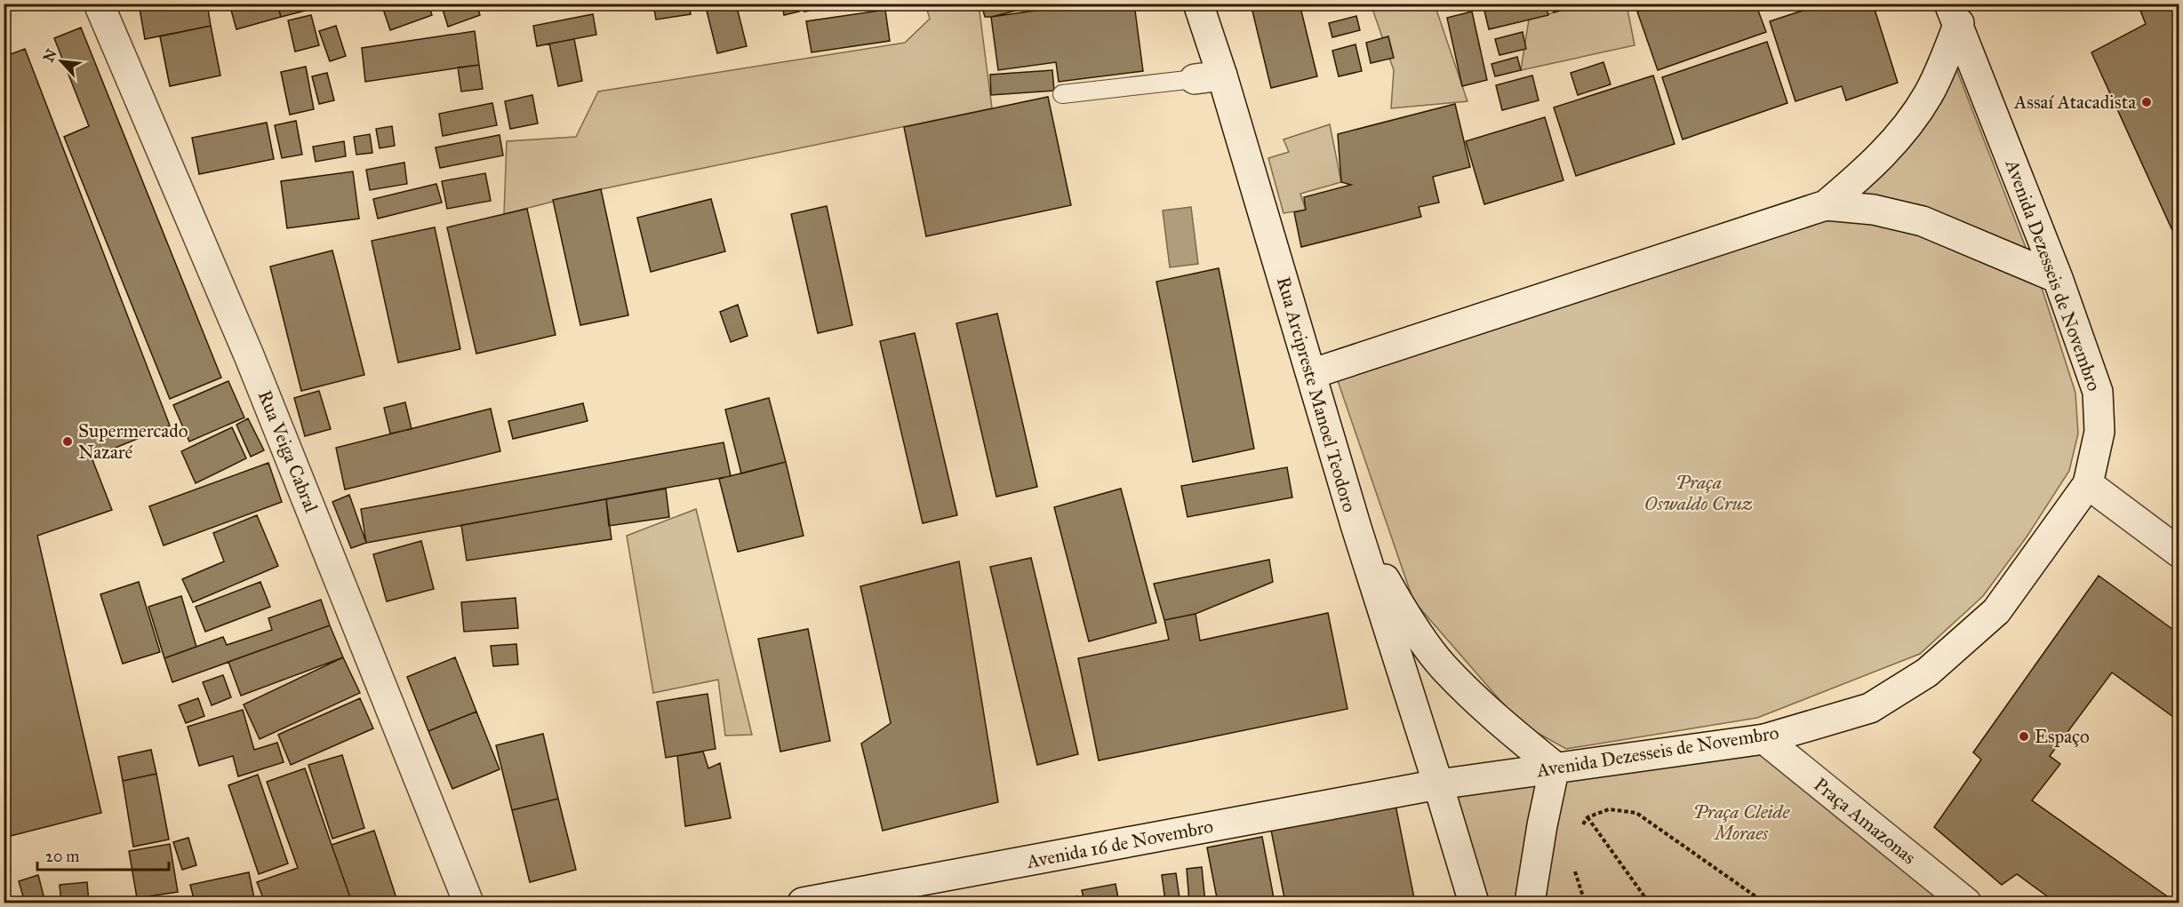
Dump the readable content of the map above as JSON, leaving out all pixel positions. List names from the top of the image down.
{
  "streets": {
    "main road": [
      "Avenida Dezesseis de Novembro",
      "Rua Arcipreste Manoel Teodoro",
      "Rua Veiga Cabral",
      "Praça Amazonas",
      "Avenida 16 de Novembro"
    ]
  },
  "crossings": [
    ["Avenida Dezesseis de Novembro", "Rua Arcipreste Manoel Teodoro"],
    ["Avenida Dezesseis de Novembro", "Praça Amazonas"],
    ["Avenida Dezesseis de Novembro", "Avenida 16 de Novembro"],
    ["Rua Arcipreste Manoel Teodoro", "Avenida 16 de Novembro"]
  ],
  "parks": ["Praça Oswaldo Cruz", "Praça Cleide Moraes"],
  "places": ["Assaí Atacadista", "Supermercado Nazaré", "Espaço"],
  "scale_bar": "20 m",
  "north": "top left"
}
